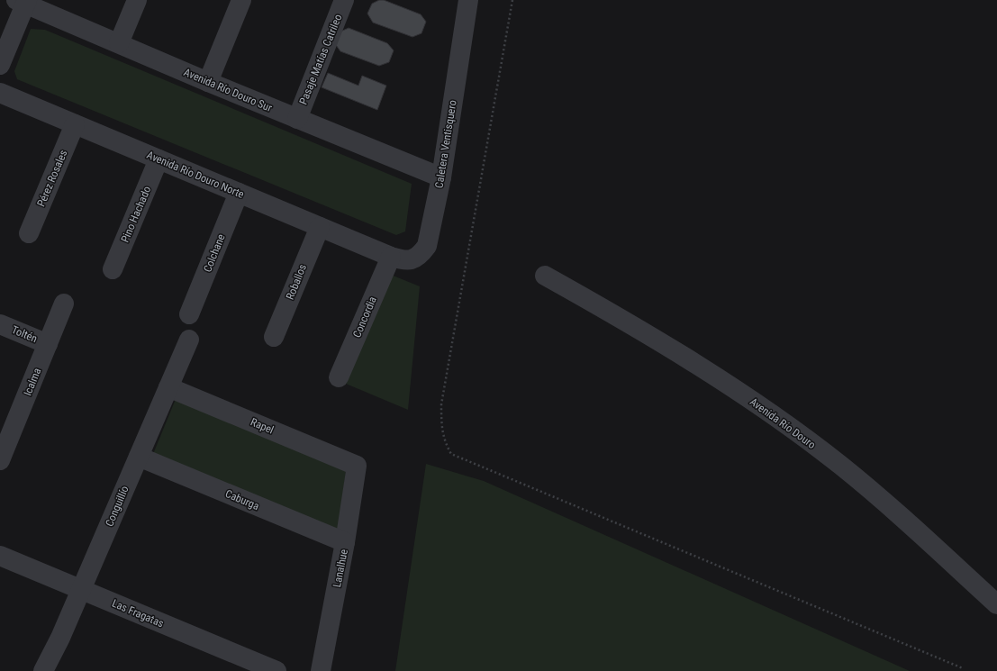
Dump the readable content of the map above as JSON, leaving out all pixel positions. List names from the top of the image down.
{
  "streets": {
    "street": [
      "Pasaje Matías Catrileo",
      "Avenida Río Douro Sur",
      "Caletera Ventisquero",
      "Avenida Río Douro Norte",
      "Pérez Rosales",
      "Pino Hachado",
      "Colchane",
      "Roballos",
      "Concordia",
      "Toltén",
      "Icalma",
      "Avenida Río Douro",
      "Rapel",
      "Caburga",
      "Conguillío",
      "Lanalhue",
      "Las Fragatas"
    ]
  },
  "crossings": [
    ["Pasaje Matías Catrileo", "Avenida Río Douro Sur"],
    ["Avenida Río Douro Sur", "Caletera Ventisquero"],
    ["Caletera Ventisquero", "Avenida Río Douro Norte"],
    ["Caletera Ventisquero", "Concordia"],
    ["Avenida Río Douro Norte", "Pérez Rosales"],
    ["Avenida Río Douro Norte", "Pino Hachado"],
    ["Avenida Río Douro Norte", "Colchane"],
    ["Avenida Río Douro Norte", "Roballos"],
    ["Avenida Río Douro Norte", "Concordia"],
    ["Toltén", "Icalma"],
    ["Rapel", "Conguillío"],
    ["Rapel", "Lanalhue"],
    ["Caburga", "Conguillío"],
    ["Caburga", "Lanalhue"],
    ["Conguillío", "Las Fragatas"]
  ]
}
